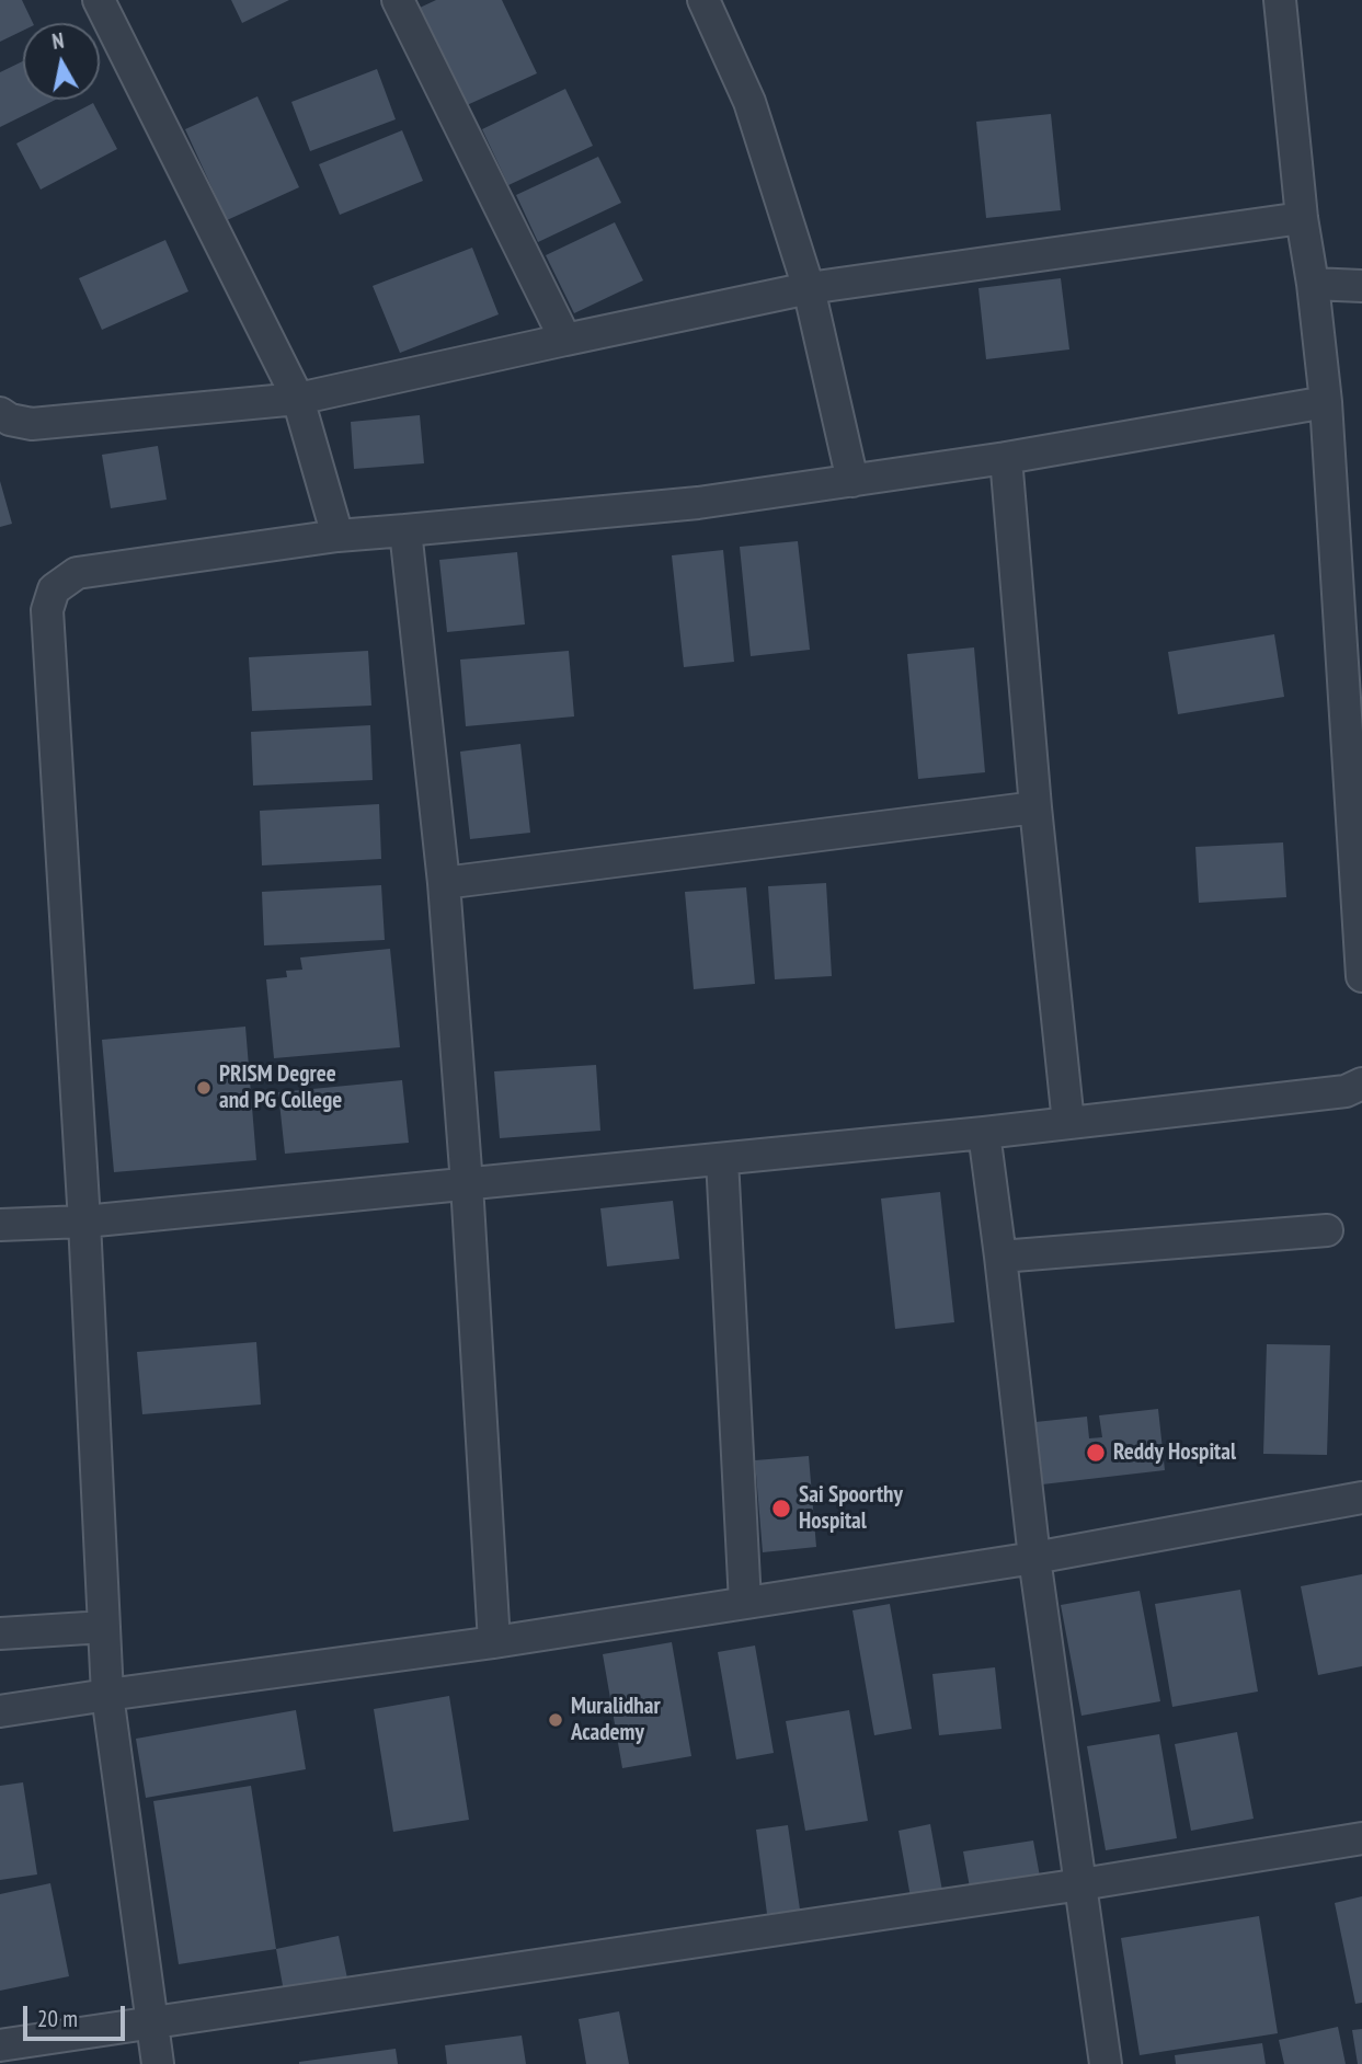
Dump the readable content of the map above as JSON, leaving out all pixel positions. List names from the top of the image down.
{
  "places": [
    "PRISM Degree and PG College",
    "Reddy Hospital",
    "Sai Spoorthy Hospital",
    "Muralidhar Academy"
  ],
  "scale_bar": "20 m",
  "north": "top"
}
